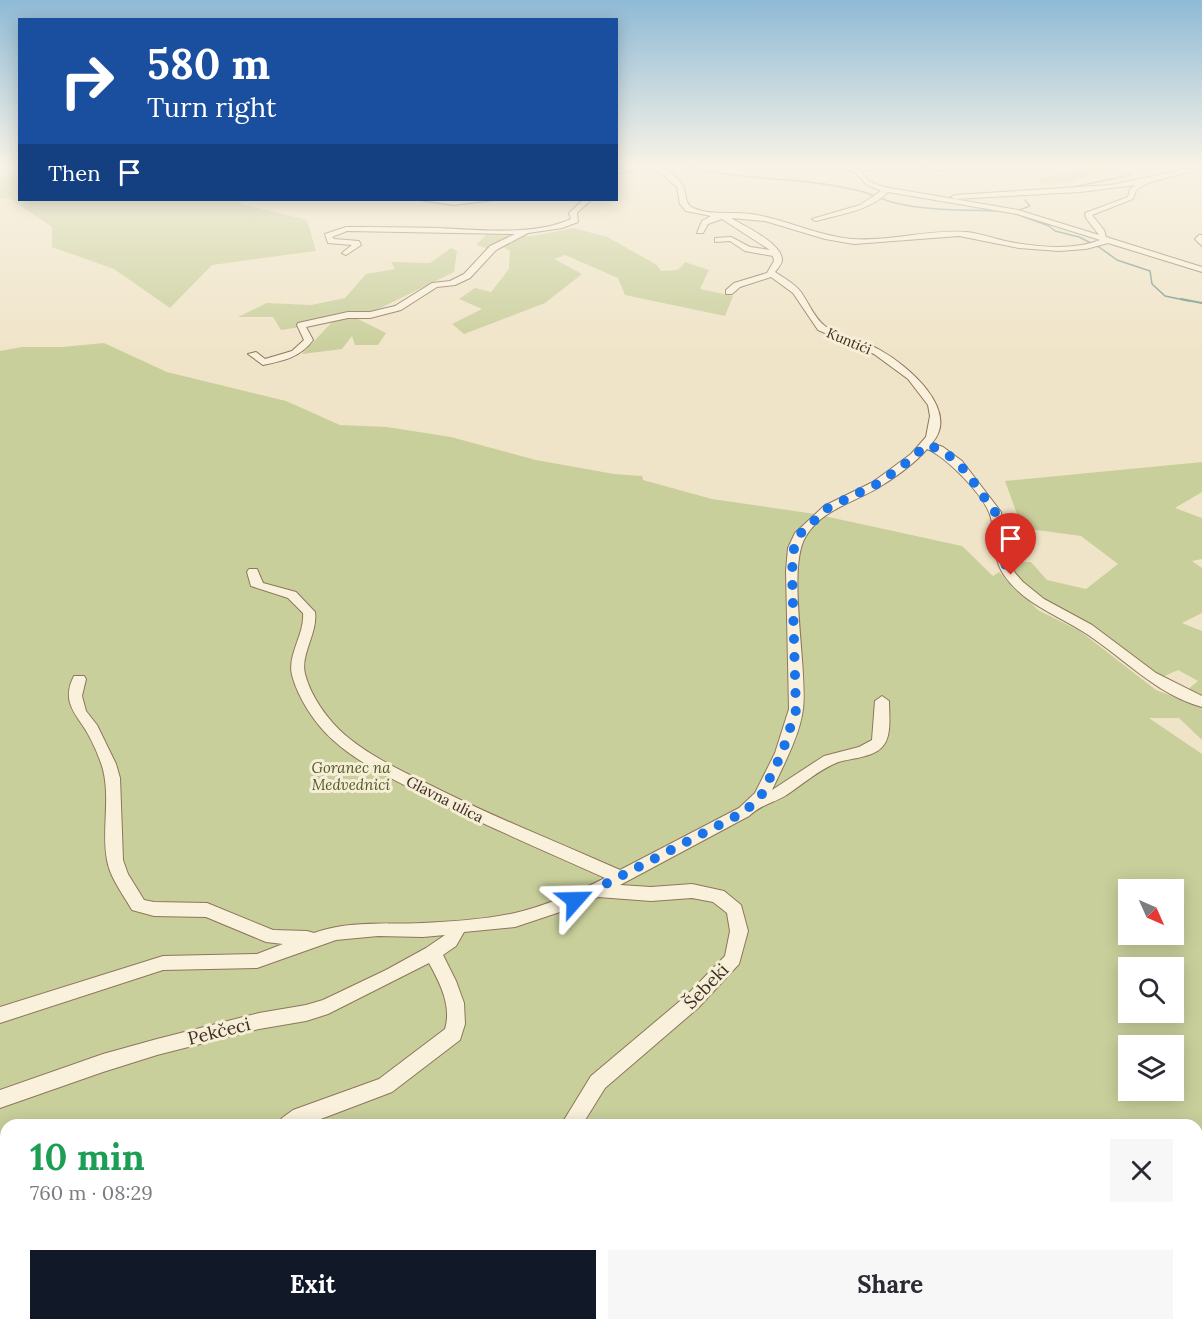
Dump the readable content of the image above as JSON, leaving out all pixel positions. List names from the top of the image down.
{
  "streets": {
    "street": [
      "Kuntići",
      "Glavna ulica",
      "Šebeki",
      "Pekčeci"
    ]
  },
  "parks": ["Goranec na Medvednici"],
  "north": "bottom right",
  "page": {
    "turn": ["580 m", "Turn right"],
    "then": "Then",
    "heading": ["10 min", "760 m · 08:29"],
    "buttons": ["Exit", "Share"]
  }
}
